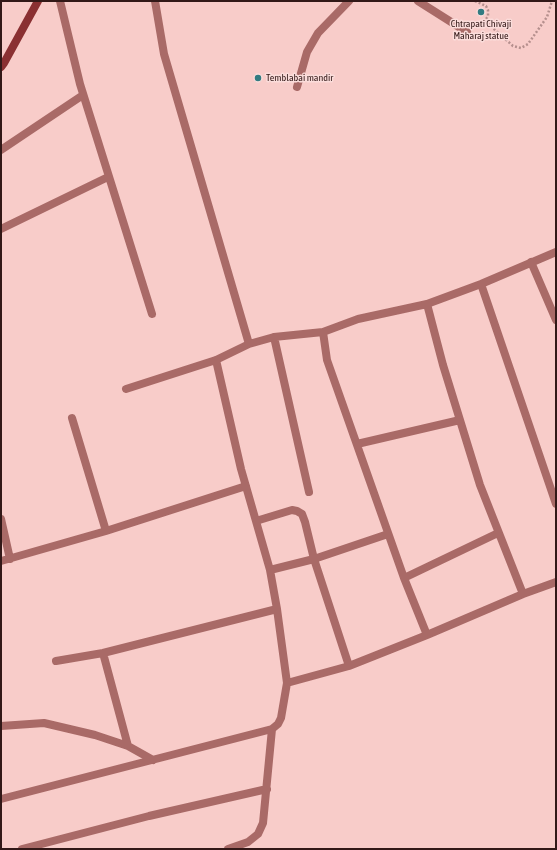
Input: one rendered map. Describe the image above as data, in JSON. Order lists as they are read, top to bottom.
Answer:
{
  "places": ["Chtrapati Chivaji Maharaj statue", "Temblabai mandir"]
}
